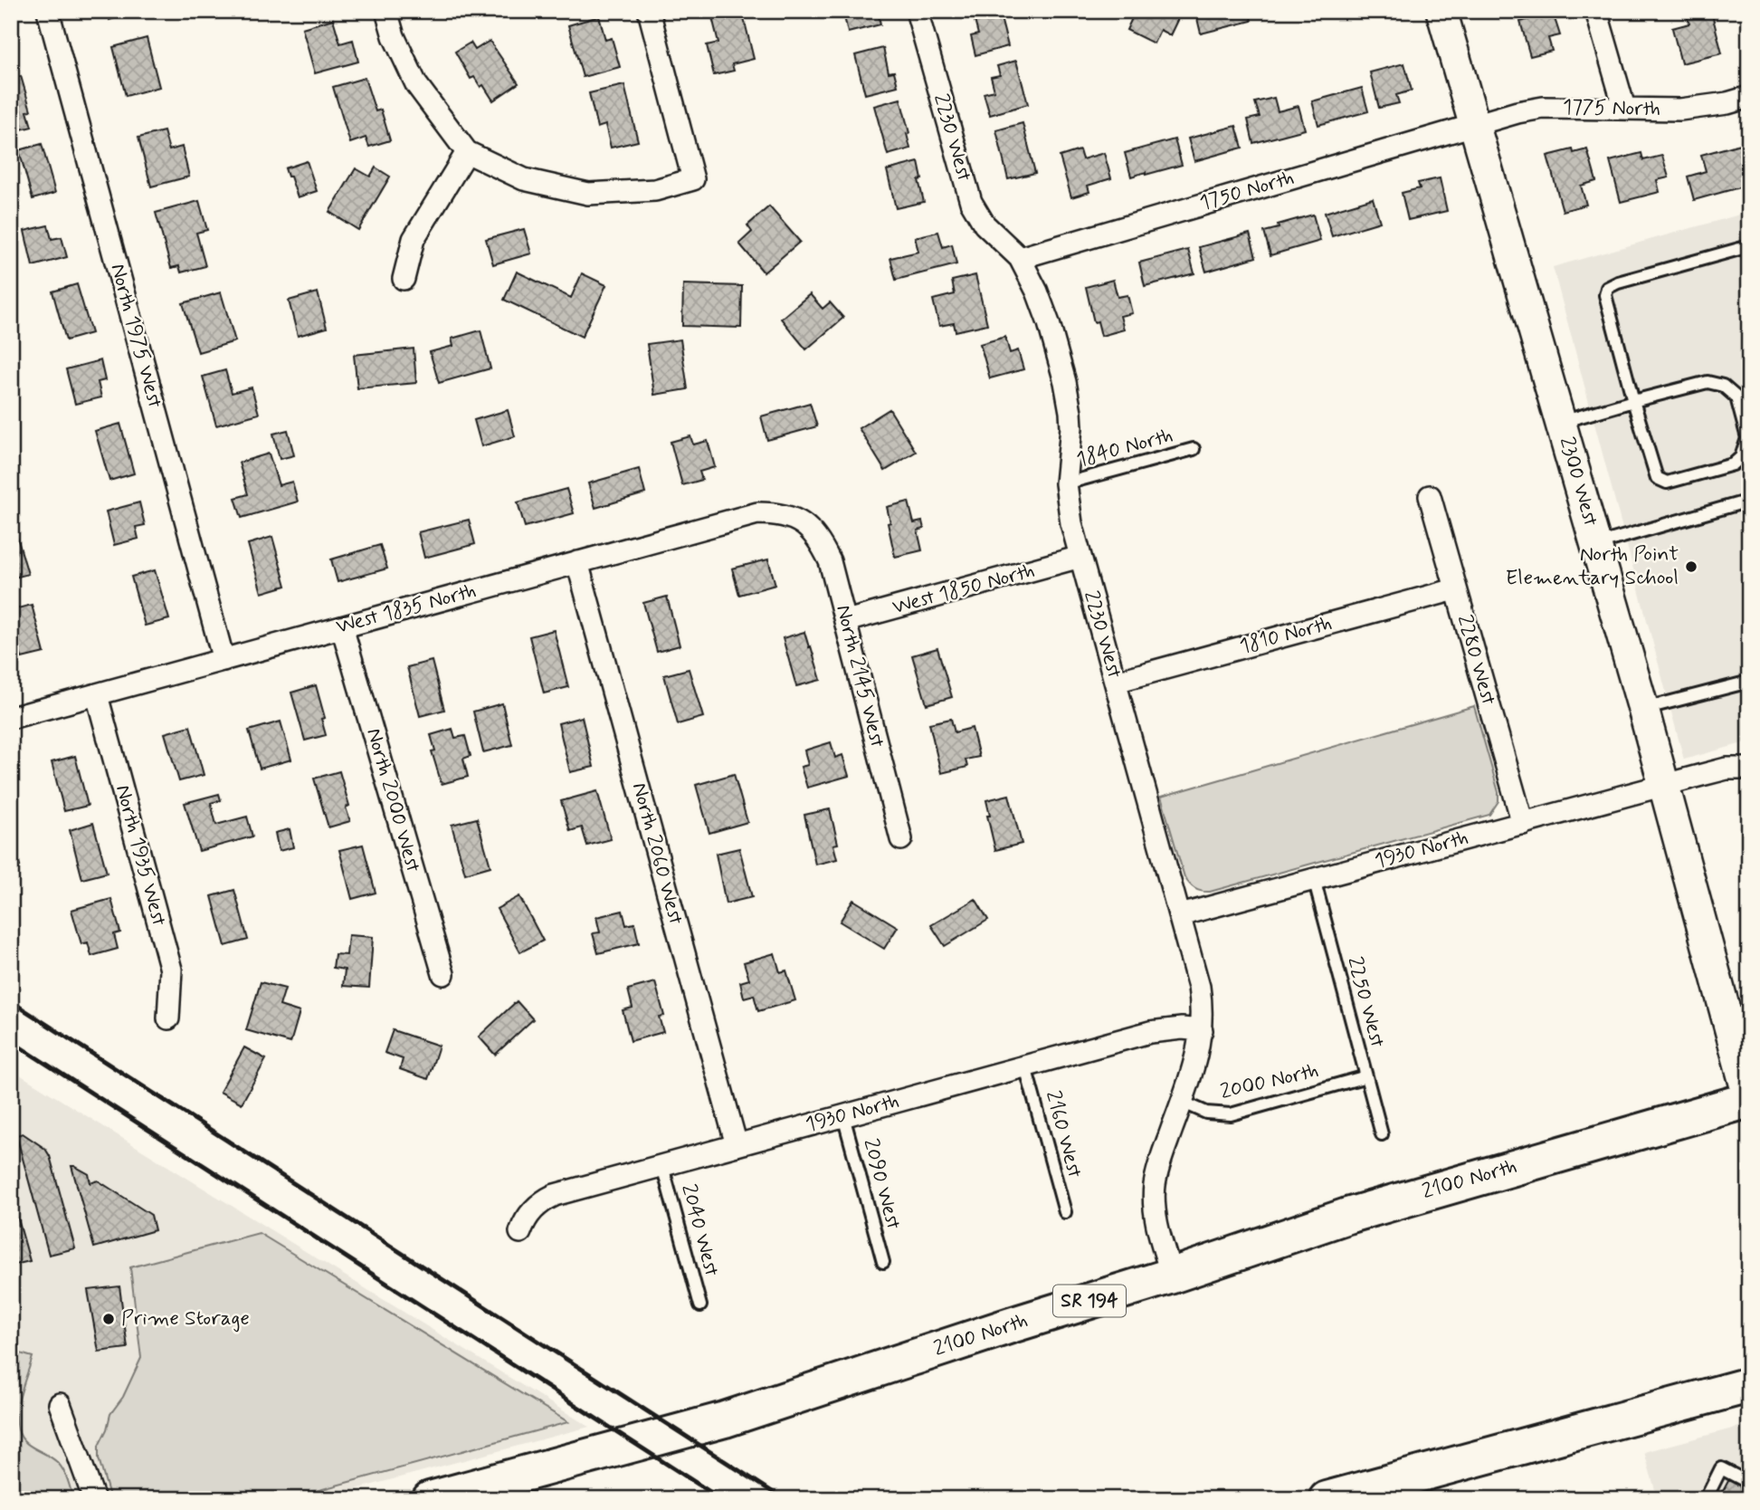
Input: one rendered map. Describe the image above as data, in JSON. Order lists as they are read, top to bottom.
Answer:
{
  "streets": {
    "highway": ["2100 North", "SR 194"],
    "main road": ["2300 West"],
    "street": [
      "1775 North",
      "2230 West",
      "1750 North",
      "North 1975 West",
      "West 1850 North",
      "West 1835 North",
      "1810 North",
      "2280 West",
      "North 2145 West",
      "North 2000 West",
      "1930 North",
      "North 2060 West",
      "North 1935 West"
    ],
    "lane": [
      "1840 North",
      "2250 West",
      "2000 North",
      "2160 West",
      "2090 West",
      "2040 West"
    ]
  },
  "crossings": [
    ["1775 North", "1750 North"],
    ["1775 North", "2300 West"],
    ["2230 West", "1750 North"],
    ["2230 West", "1840 North"],
    ["2230 West", "West 1850 North"],
    ["2230 West", "1810 North"],
    ["2230 West", "1930 North"],
    ["2230 West", "2000 North"],
    ["2230 West", "2100 North"],
    ["1750 North", "2300 West"],
    ["North 1975 West", "West 1835 North"],
    ["2300 West", "1930 North"],
    ["2300 West", "2100 North"],
    ["West 1850 North", "North 2145 West"],
    ["West 1835 North", "North 2145 West"],
    ["West 1835 North", "North 2000 West"],
    ["West 1835 North", "North 2060 West"],
    ["West 1835 North", "North 1935 West"],
    ["1810 North", "2280 West"],
    ["2280 West", "1930 North"],
    ["1930 North", "North 2060 West"],
    ["1930 North", "2250 West"],
    ["1930 North", "2160 West"],
    ["1930 North", "2090 West"],
    ["1930 North", "2040 West"],
    ["2250 West", "2000 North"]
  ],
  "places": ["North Point Elementary School", "Prime Storage"]
}
